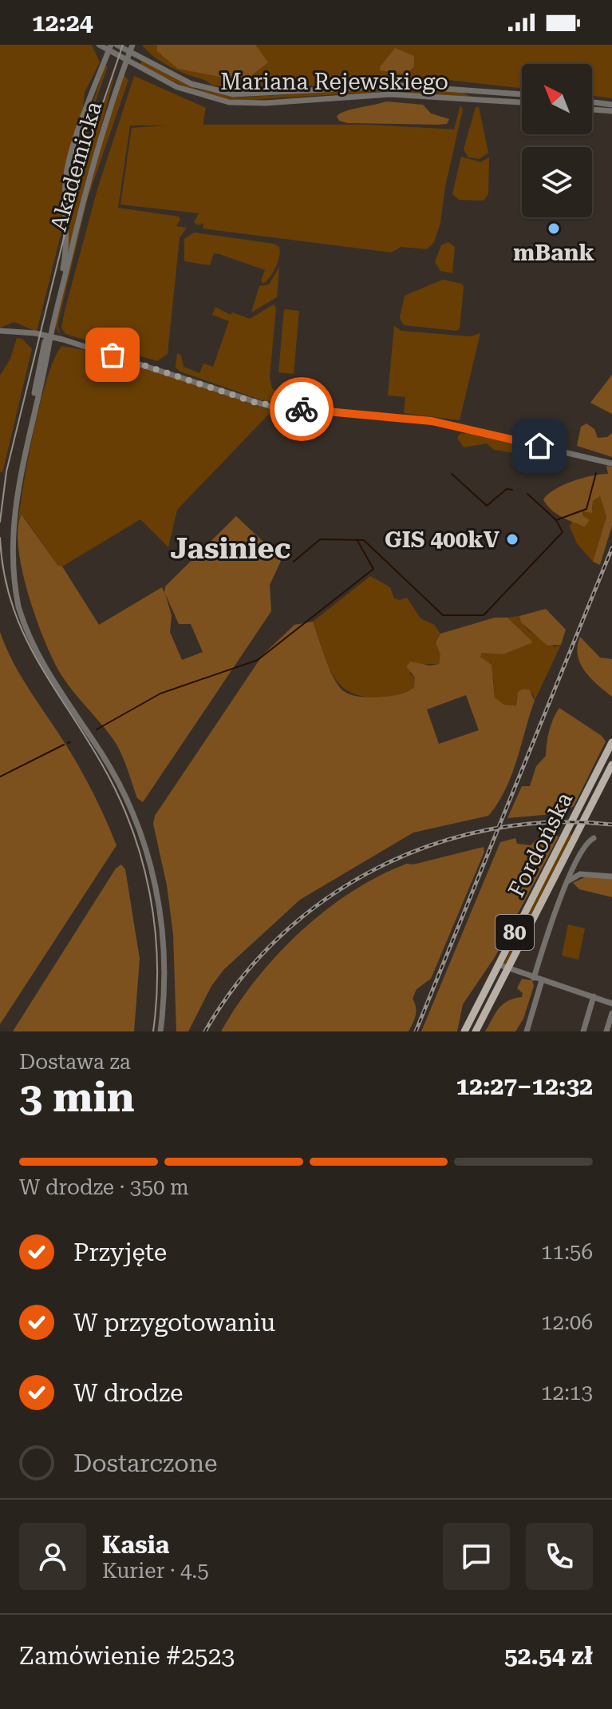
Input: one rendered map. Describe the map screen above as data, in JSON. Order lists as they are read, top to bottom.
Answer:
{
  "streets": {
    "main road": ["Fordońska", "80"],
    "street": ["Mariana Rejewskiego", "Akademicka"]
  },
  "crossings": [
    ["Mariana Rejewskiego", "Akademicka"]
  ],
  "districts": ["Jasiniec"],
  "places": ["mBank", "GIS 400kV"],
  "north": "top left",
  "page": {
    "status": "12:24",
    "heading": ["3 min", "Dostawa za", "12:27–12:32"],
    "panel": [
      "Kasia",
      "Kurier · 4.5",
      "Zamówienie #2523",
      "52.54 zł"
    ],
    "bar": "W drodze · 350 m",
    "list": [
      ["Przyjęte", "11:56"],
      ["W przygotowaniu", "12:06"],
      ["W drodze", "12:13"],
      "Dostarczone"
    ]
  }
}
